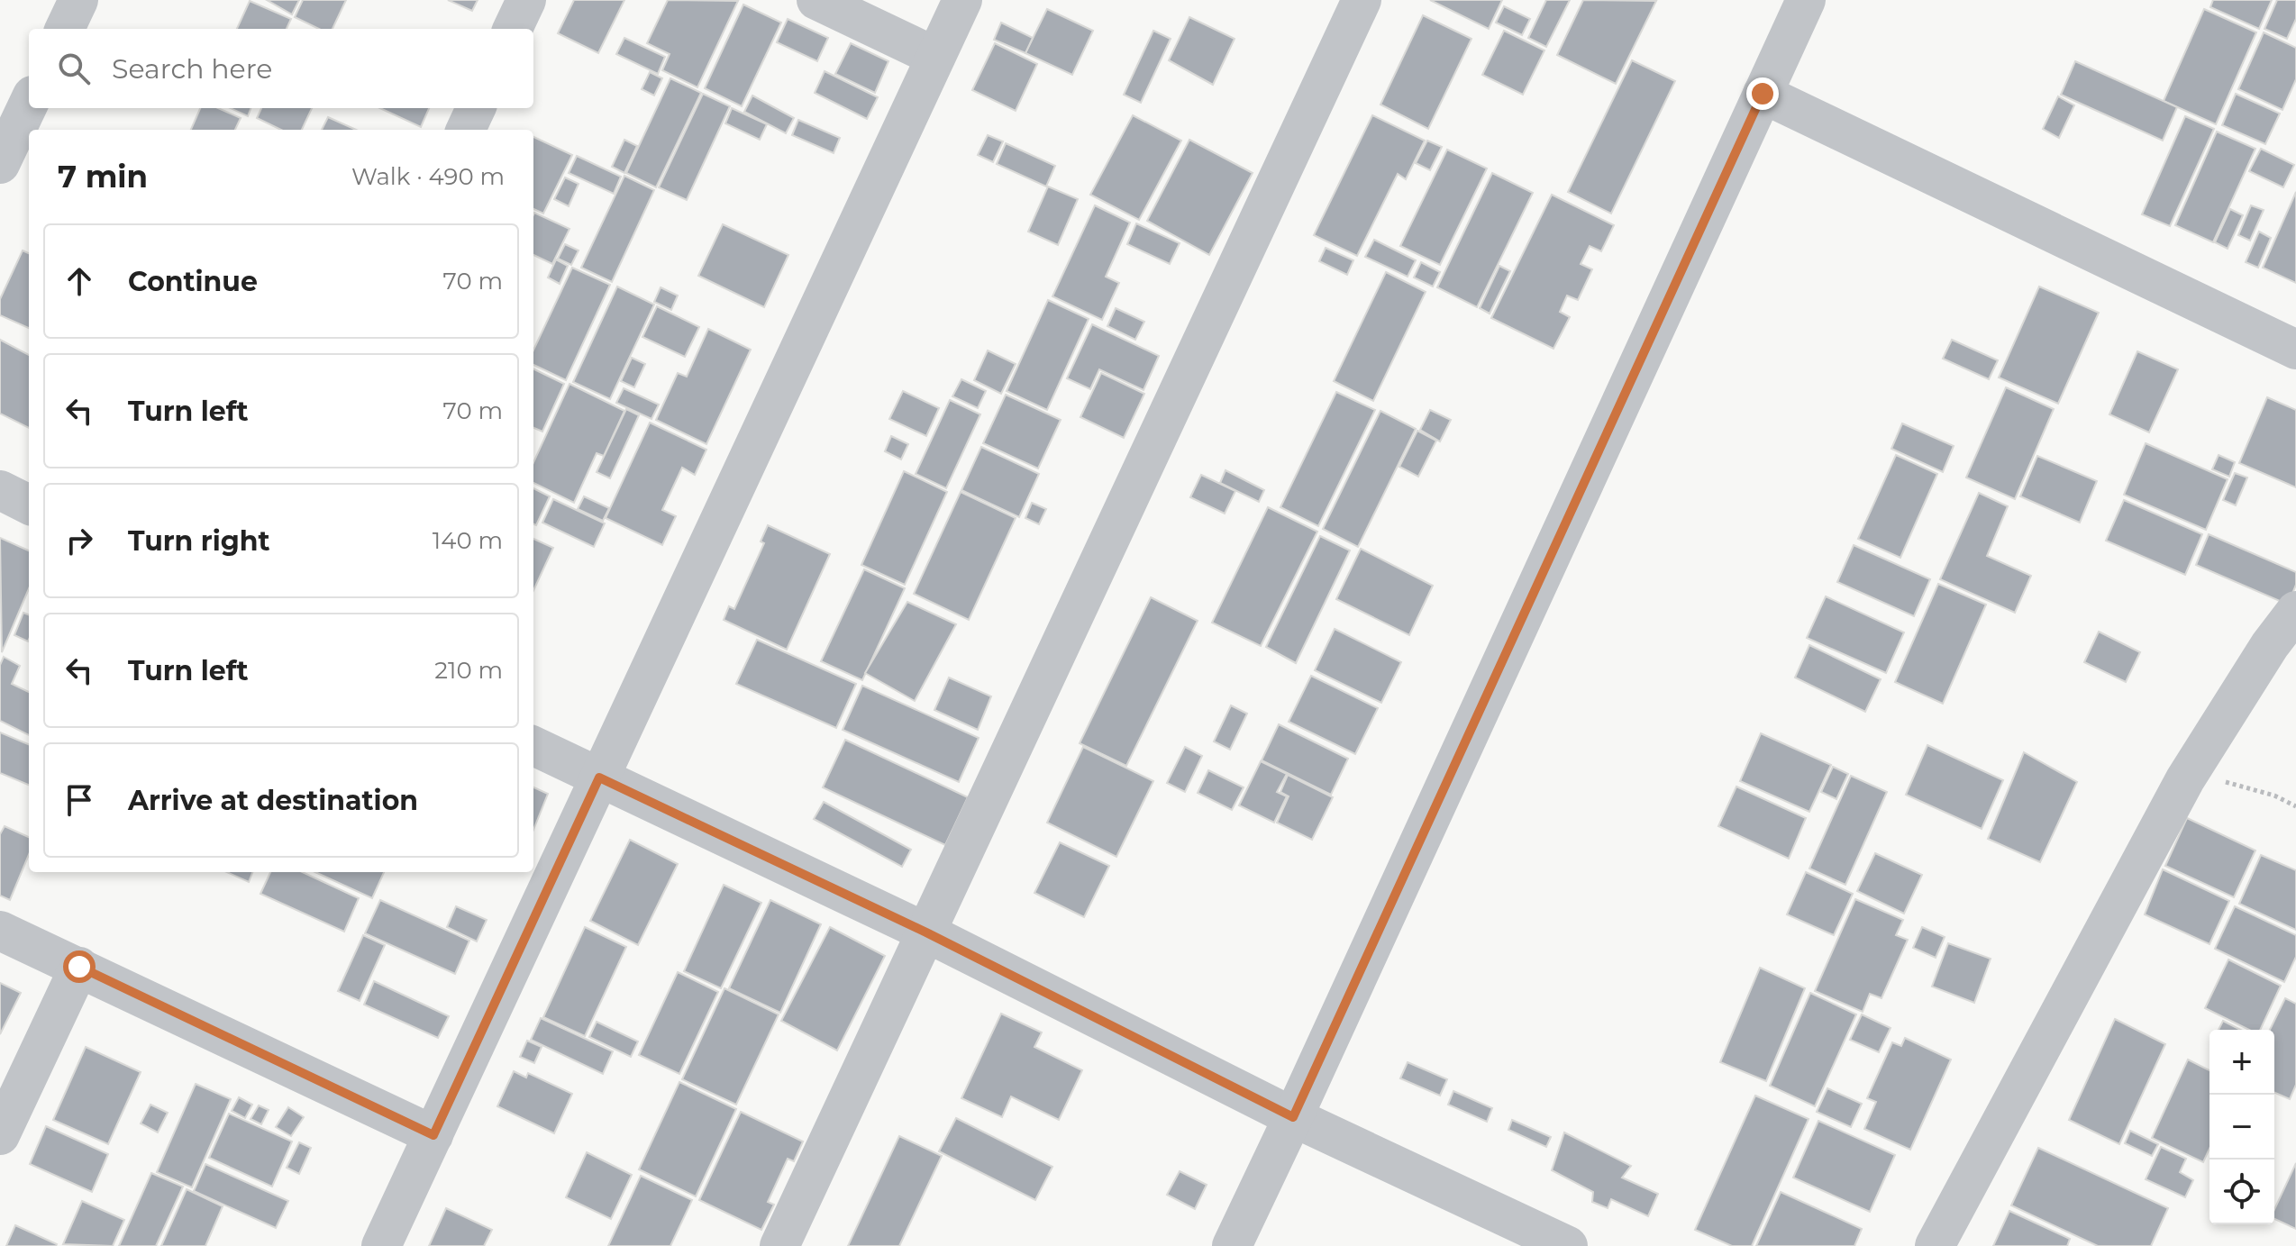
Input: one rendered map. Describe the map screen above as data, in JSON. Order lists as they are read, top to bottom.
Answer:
{
  "page": {
    "search": "Search here",
    "heading": ["7 min", "Walk · 490 m"],
    "list": [
      ["Continue", "70 m"],
      ["Turn left", "70 m"],
      ["Turn right", "140 m"],
      ["Turn left", "210 m"],
      "Arrive at destination"
    ],
    "map_buttons": ["+", "−"]
  }
}
